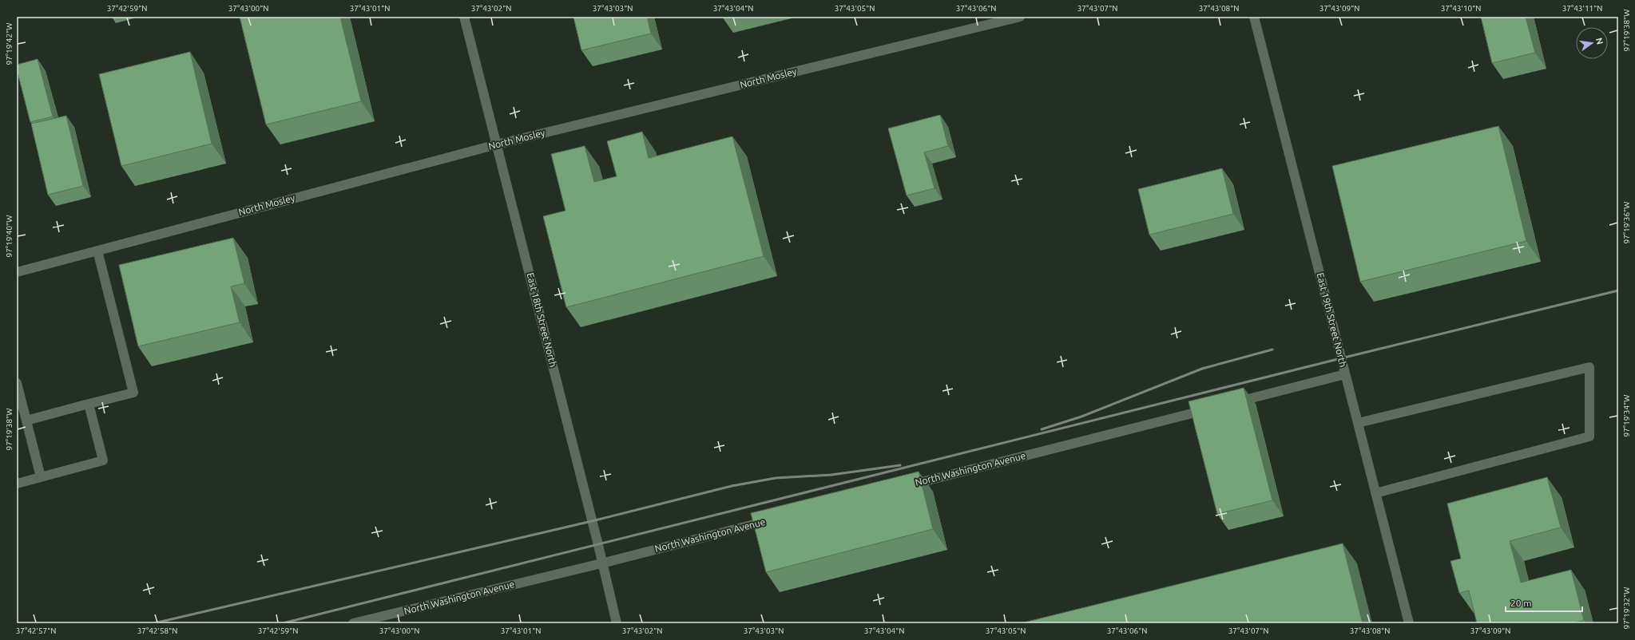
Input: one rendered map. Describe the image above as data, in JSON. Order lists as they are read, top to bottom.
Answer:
{
  "streets": {
    "street": [
      "North Mosley",
      "East 18th Street North",
      "East 19th Street North",
      "North Washington Avenue"
    ]
  },
  "crossings": [
    ["North Mosley", "East 18th Street North"],
    ["East 18th Street North", "North Washington Avenue"]
  ],
  "scale_bar": "20 m",
  "north": "right",
  "coordinates": [
    "37°42'59\"N",
    "37°43'00\"N",
    "37°43'01\"N",
    "37°43'02\"N",
    "37°43'03\"N",
    "37°43'04\"N",
    "37°43'05\"N",
    "37°43'06\"N",
    "37°43'07\"N",
    "37°43'08\"N",
    "37°43'09\"N",
    "37°43'10\"N",
    "37°43'11\"N",
    "97°19'38\"W",
    "97°19'42\"W",
    "97°19'36\"W",
    "97°19'40\"W",
    "97°19'34\"W",
    "97°19'32\"W",
    "37°42'57\"N",
    "37°42'58\"N"
  ]
}
